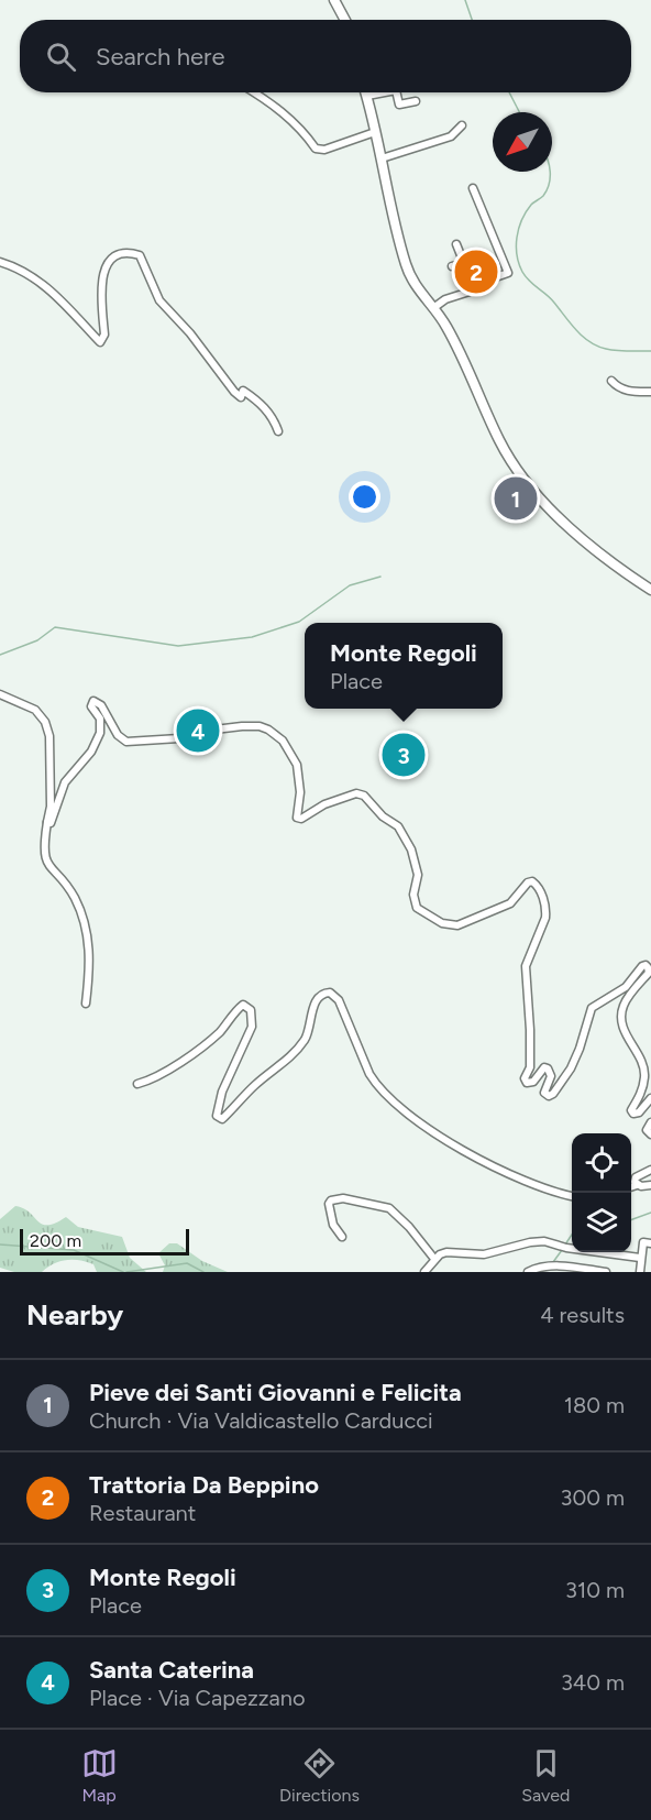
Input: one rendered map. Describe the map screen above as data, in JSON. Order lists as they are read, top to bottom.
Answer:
{
  "scale_bar": "200 m",
  "north": "bottom left",
  "page": {
    "search": "Search here",
    "pins": [
      "2",
      "1",
      "4",
      "3"
    ],
    "popup": ["Monte Regoli", "Place"],
    "scale": "200 m",
    "heading": ["Nearby", "4 results"],
    "list": [
      {
        "mark": "1",
        "name": "Pieve dei Santi Giovanni e Felicita",
        "note": "Church · Via Valdicastello Carducci",
        "value": "180 m"
      },
      {
        "mark": "2",
        "name": "Trattoria Da Beppino",
        "note": "Restaurant",
        "value": "300 m"
      },
      {
        "mark": "3",
        "name": "Monte Regoli",
        "note": "Place",
        "value": "310 m"
      },
      {
        "mark": "4",
        "name": "Santa Caterina",
        "note": "Place · Via Capezzano",
        "value": "340 m"
      }
    ],
    "nav": ["Map", "Directions", "Saved"]
  }
}
